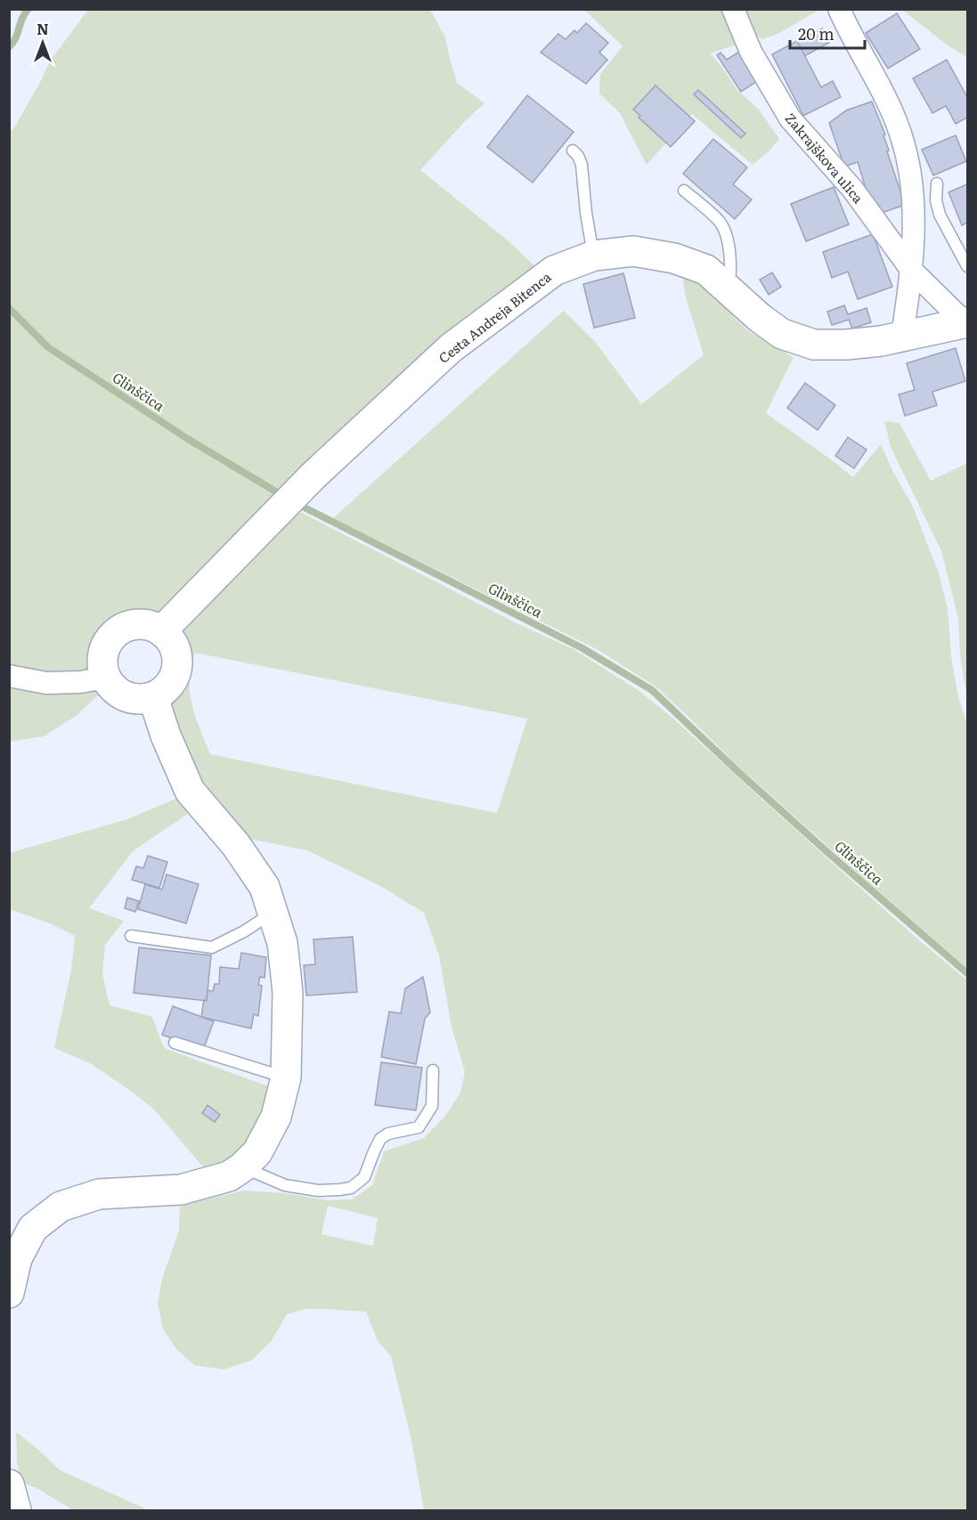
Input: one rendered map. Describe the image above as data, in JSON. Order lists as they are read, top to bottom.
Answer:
{
  "streets": {
    "street": ["Zakrajškova ulica", "Cesta Andreja Bitenca"]
  },
  "crossings": [
    ["Zakrajškova ulica", "Cesta Andreja Bitenca"]
  ],
  "water": ["Glinščica"],
  "scale_bar": "20 m",
  "north": "top"
}
